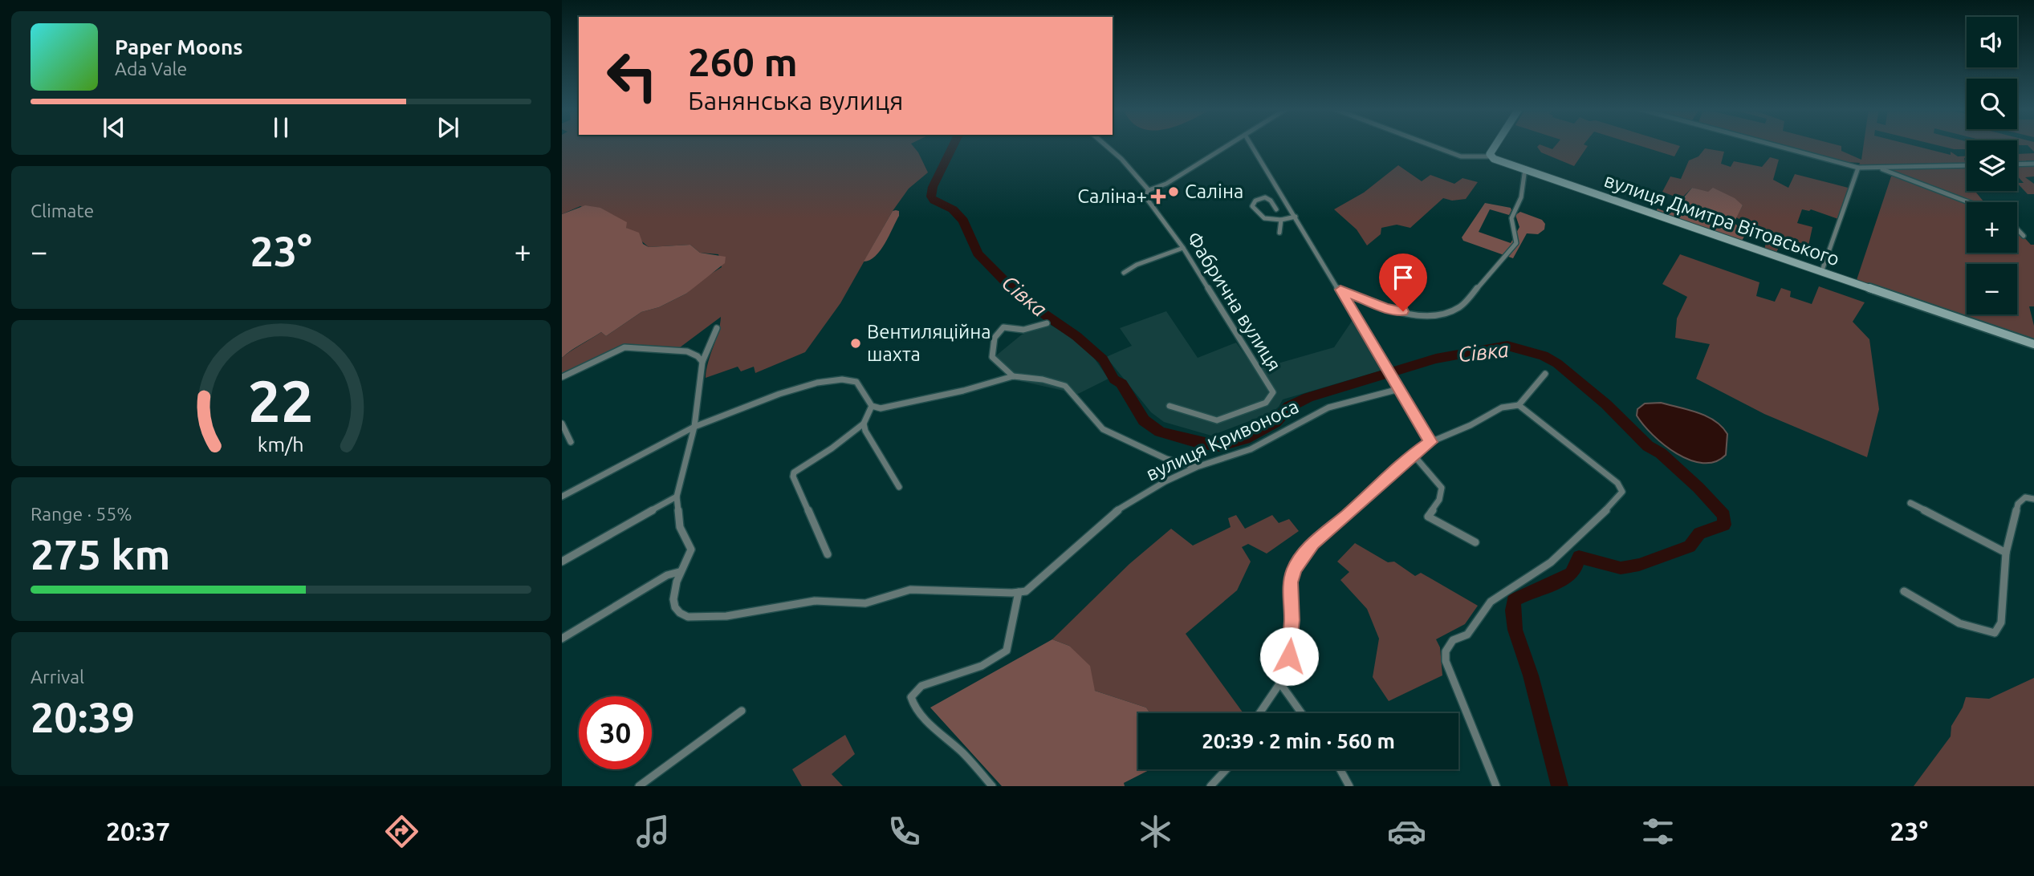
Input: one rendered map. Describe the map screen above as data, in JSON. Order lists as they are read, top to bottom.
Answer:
{
  "streets": {
    "main road": ["вулиця Дмитра Вітовського"],
    "street": ["Фабрична вулиця", "вулиця Кривоноса"]
  },
  "water": ["Сівка"],
  "places": {
    "other": ["Саліна", "Вентиляційна шахта"],
    "health": ["Саліна+"]
  },
  "page": {
    "map_buttons": ["+", "−"],
    "turn": ["260 m", "Банянська вулиця"],
    "song": ["Paper Moons", "Ada Vale"],
    "tile": [
      "Climate",
      ["Range · 55%", "275 km"],
      ["Arrival", "20:39"]
    ],
    "heat": ["−", "23°", "+"],
    "limit": "30",
    "trip": "20:39 · 2 min · 560 m",
    "tabs": ["20:37", "23°"],
    "gauge": ["22", "km/h"]
  }
}
